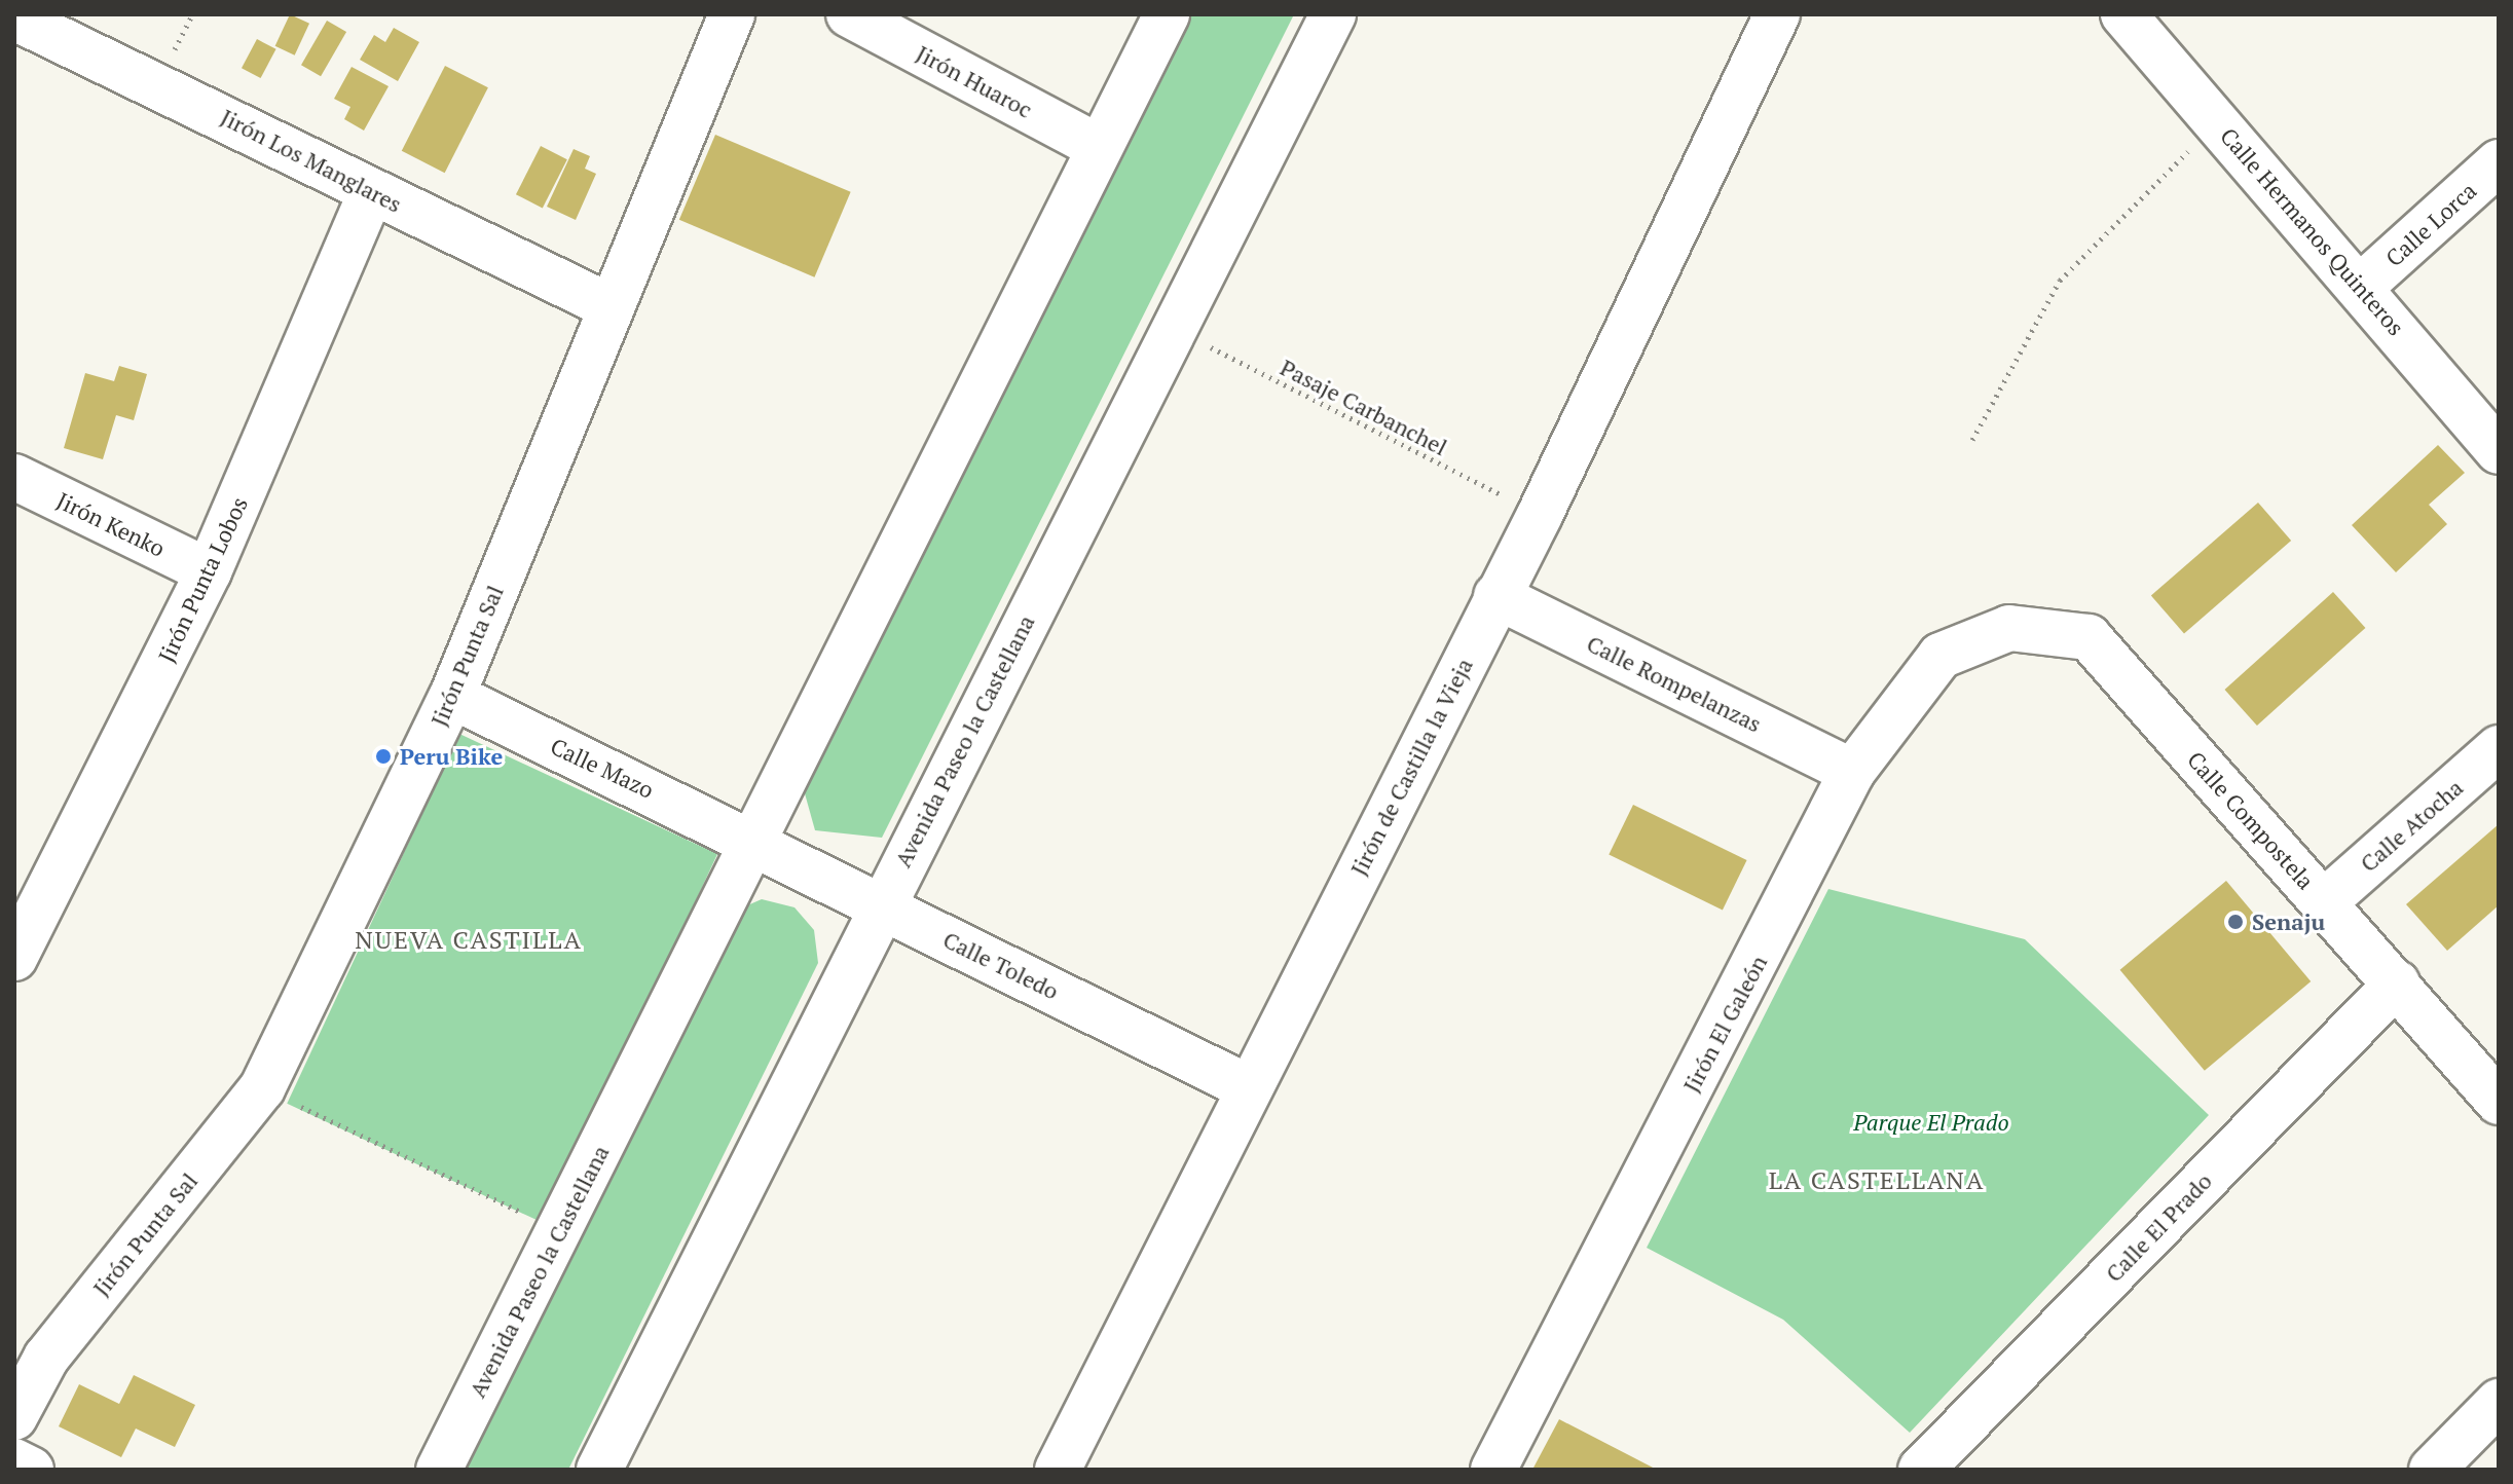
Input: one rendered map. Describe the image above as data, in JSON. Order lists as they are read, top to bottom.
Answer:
{
  "streets": {
    "street": [
      "Jirón Huaroc",
      "Jirón Los Manglares",
      "Calle Lorca",
      "Calle Hermanos Quinteros",
      "Jirón Kenko",
      "Jirón Punta Lobos",
      "Jirón Punta Sal",
      "Calle Rompelanzas",
      "Avenida Paseo la Castellana",
      "Jirón de Castilla la Vieja",
      "Calle Mazo",
      "Calle Compostela",
      "Calle Atocha",
      "Calle Toledo",
      "Jirón El Galeón",
      "Calle El Prado"
    ],
    "path": ["Pasaje Carbanchel"]
  },
  "crossings": [
    ["Jirón Huaroc", "Avenida Paseo la Castellana"],
    ["Jirón Los Manglares", "Jirón Punta Lobos"],
    ["Jirón Los Manglares", "Jirón Punta Sal"],
    ["Calle Lorca", "Calle Hermanos Quinteros"],
    ["Pasaje Carbanchel", "Avenida Paseo la Castellana"],
    ["Pasaje Carbanchel", "Jirón de Castilla la Vieja"],
    ["Jirón Kenko", "Jirón Punta Lobos"],
    ["Jirón Punta Sal", "Calle Mazo"],
    ["Calle Rompelanzas", "Jirón de Castilla la Vieja"],
    ["Calle Rompelanzas", "Jirón El Galeón"],
    ["Avenida Paseo la Castellana", "Calle Mazo"],
    ["Avenida Paseo la Castellana", "Calle Toledo"],
    ["Jirón de Castilla la Vieja", "Calle Toledo"],
    ["Calle Mazo", "Calle Toledo"],
    ["Calle Compostela", "Calle Atocha"],
    ["Calle Compostela", "Jirón El Galeón"],
    ["Calle Compostela", "Calle El Prado"]
  ],
  "districts": ["NUEVA CASTILLA", "LA CASTELLANA"],
  "parks": ["Parque El Prado"],
  "places": ["Peru Bike", "Senaju"]
}
